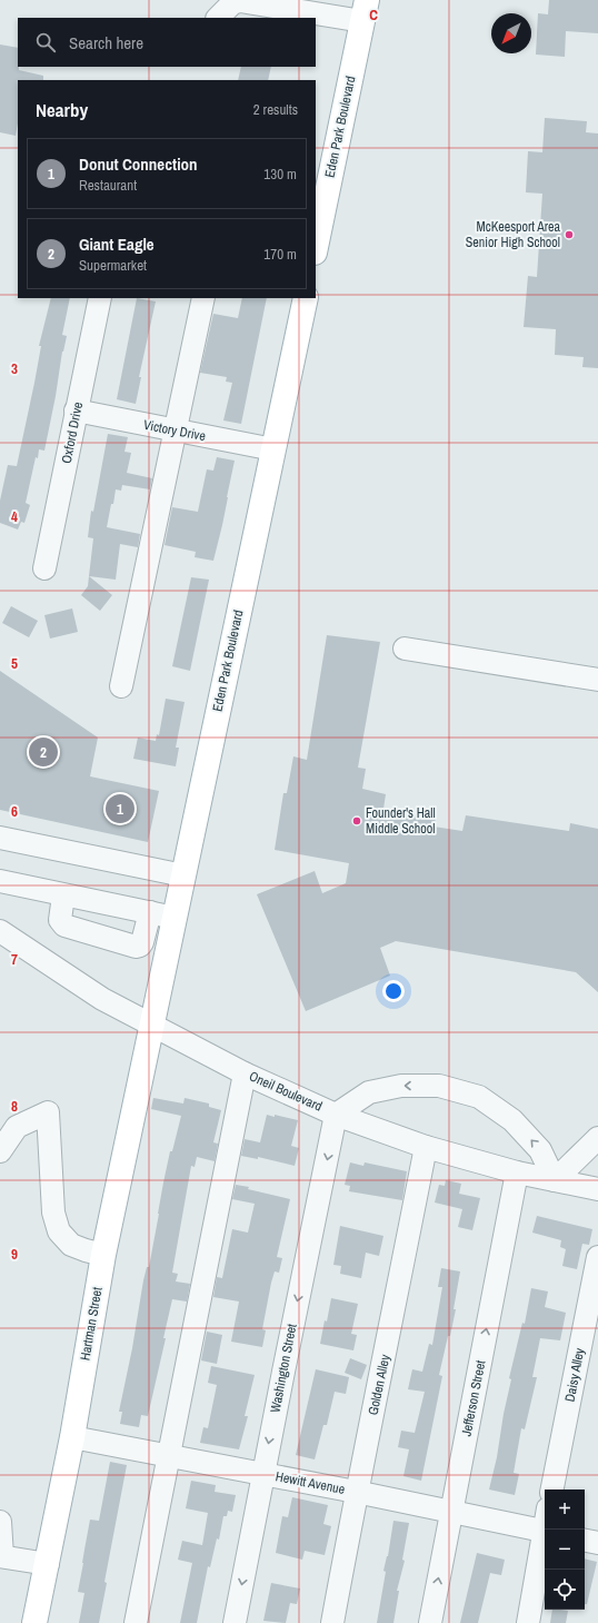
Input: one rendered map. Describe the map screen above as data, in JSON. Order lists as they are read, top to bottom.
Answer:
{
  "streets": {
    "main road": ["Eden Park Boulevard", "Hartman Street"],
    "street": [
      "Victory Drive",
      "Oxford Drive",
      "Oneil Boulevard",
      "Washington Street",
      "Daisy Alley",
      "Golden Alley",
      "Jefferson Street",
      "Hewitt Avenue"
    ]
  },
  "crossings": [
    ["Eden Park Boulevard", "Victory Drive"],
    ["Eden Park Boulevard", "Oneil Boulevard"],
    ["Eden Park Boulevard", "Hartman Street"],
    ["Victory Drive", "Oxford Drive"],
    ["Oneil Boulevard", "Hartman Street"],
    ["Oneil Boulevard", "Washington Street"],
    ["Oneil Boulevard", "Golden Alley"],
    ["Oneil Boulevard", "Jefferson Street"],
    ["Hartman Street", "Hewitt Avenue"],
    ["Washington Street", "Hewitt Avenue"],
    ["Golden Alley", "Hewitt Avenue"],
    ["Jefferson Street", "Hewitt Avenue"]
  ],
  "one_way": ["Jefferson Street"],
  "places": ["McKeesport Area Senior High School", "Founder's Hall Middle School"],
  "north": "bottom left",
  "page": {
    "search": "Search here",
    "heading": ["Nearby", "2 results"],
    "list": [
      {
        "mark": "1",
        "name": "Donut Connection",
        "note": "Restaurant",
        "value": "130 m"
      },
      {
        "mark": "2",
        "name": "Giant Eagle",
        "note": "Supermarket",
        "value": "170 m"
      }
    ],
    "pins": ["2", "1"],
    "map_buttons": ["+", "−"]
  },
  "grid": {
    "columns": ["C"],
    "rows": [
      "3",
      "4",
      "5",
      "6",
      "7",
      "8",
      "9"
    ]
  }
}
